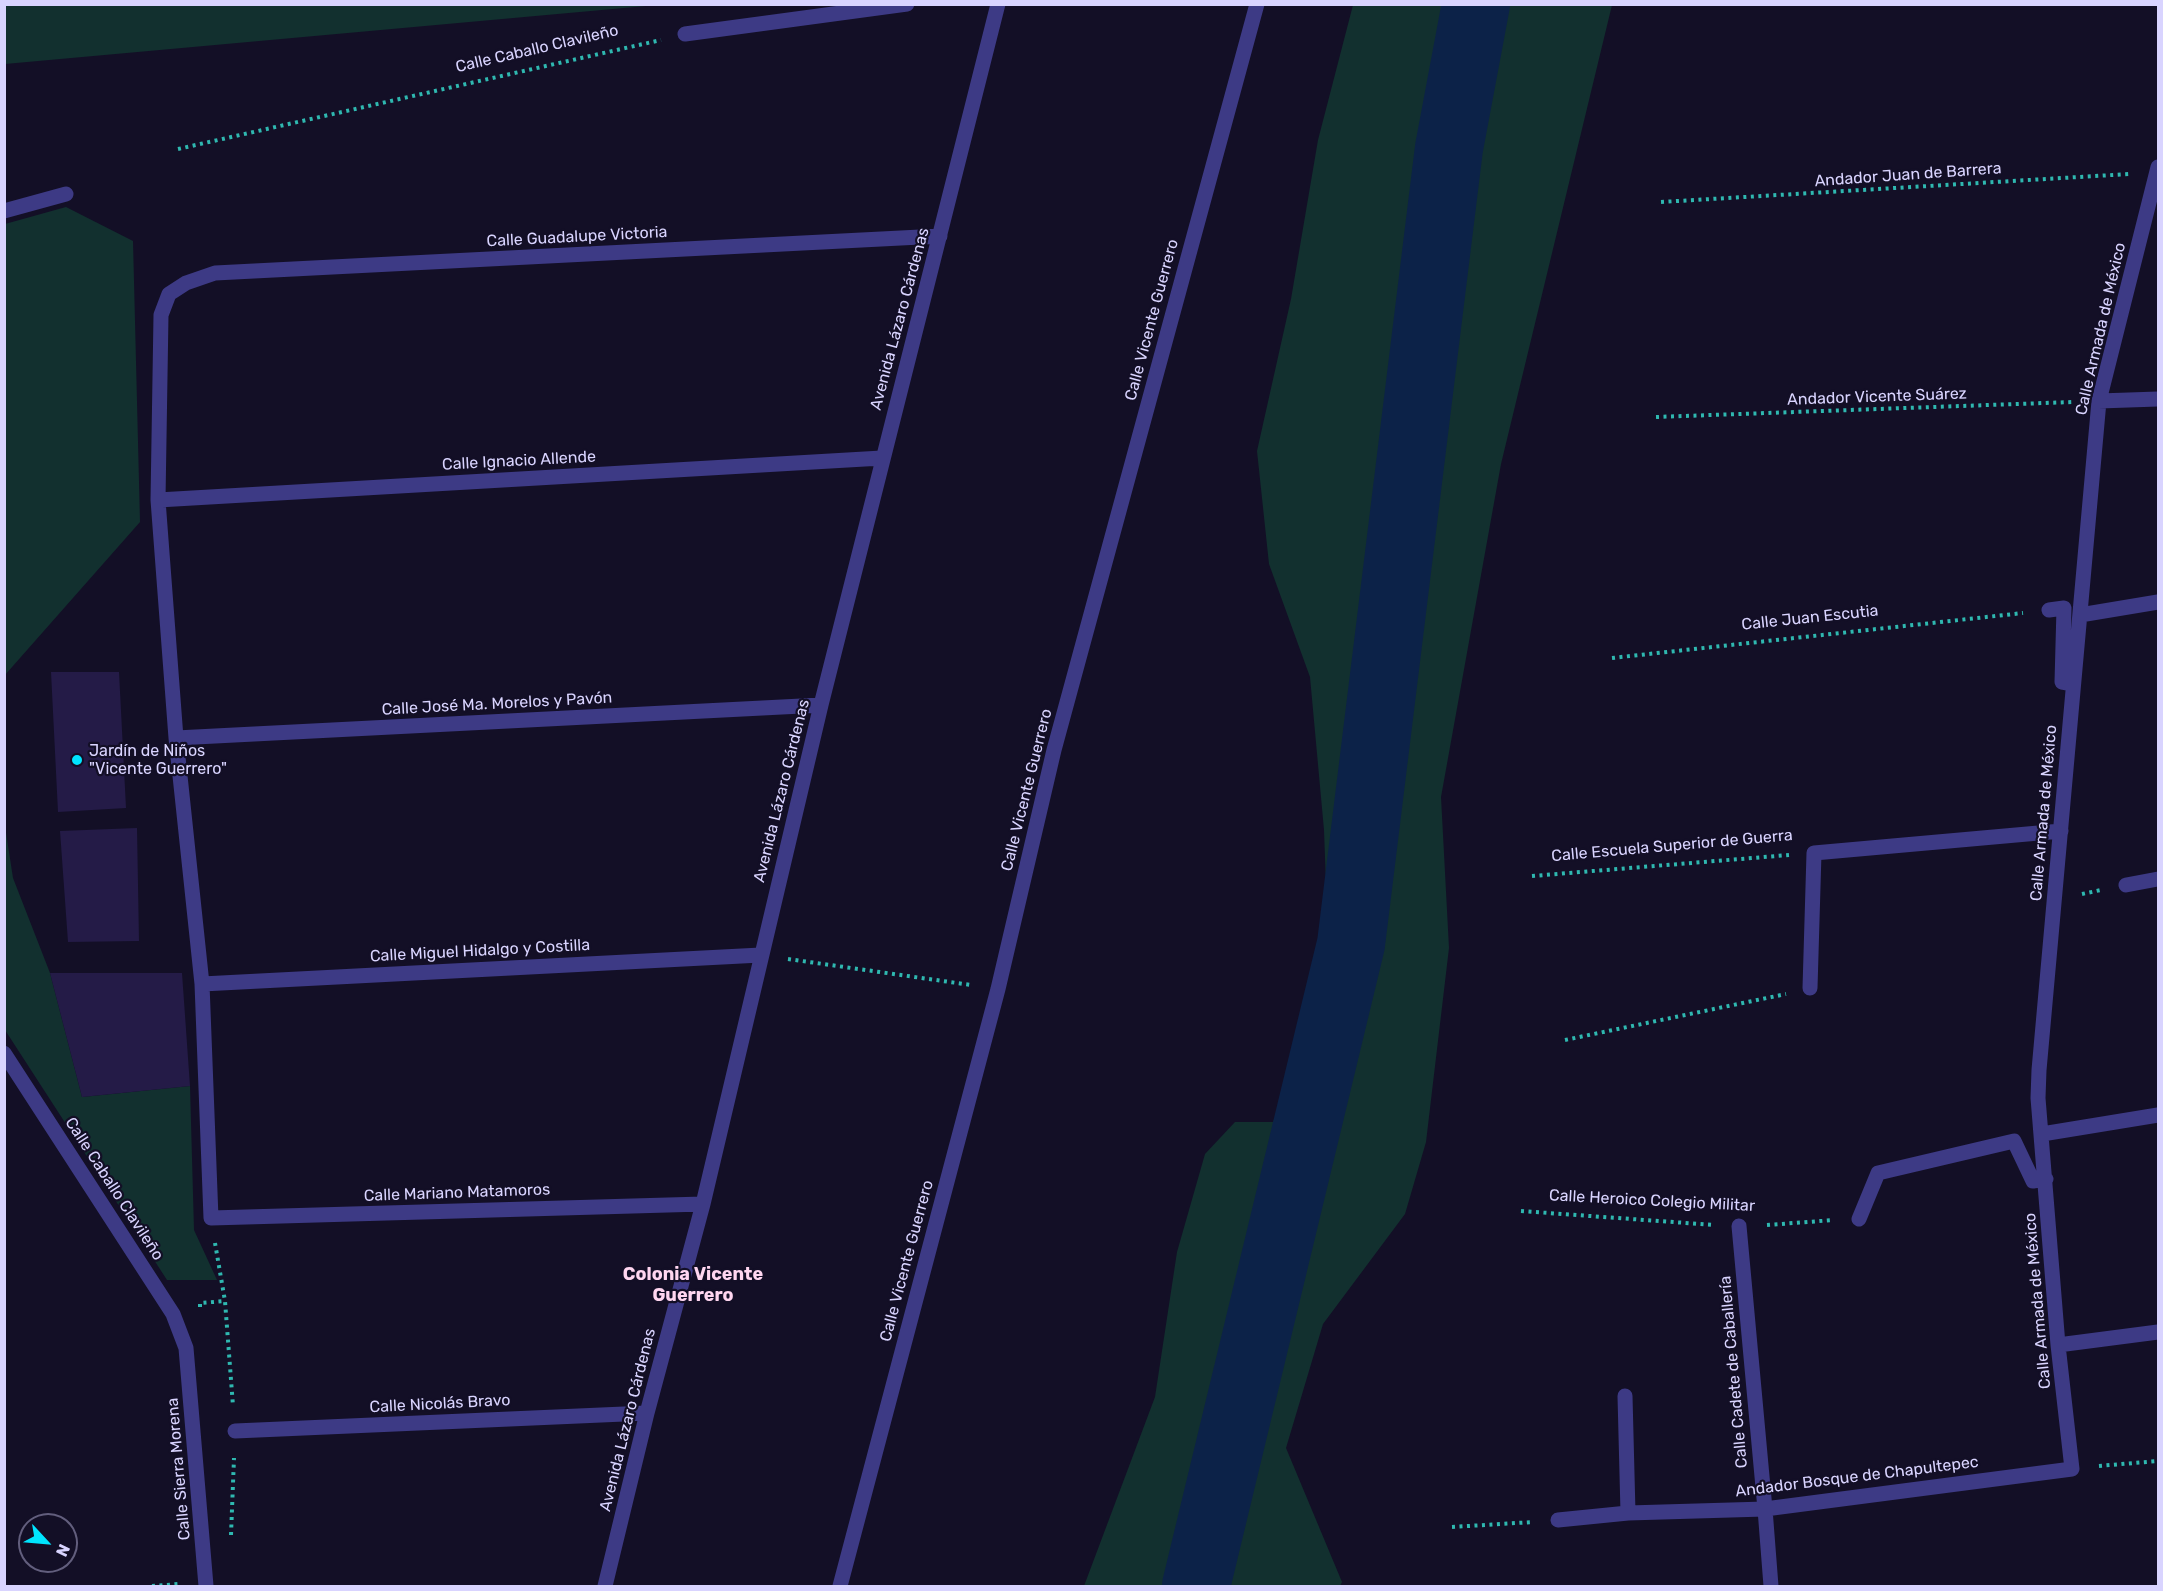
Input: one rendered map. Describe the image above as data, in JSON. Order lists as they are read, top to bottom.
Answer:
{
  "streets": {
    "street": [
      "Calle Caballo Clavileño",
      "Calle Guadalupe Victoria",
      "Avenida Lázaro Cárdenas",
      "Calle Vicente Guerrero",
      "Calle Armada de México",
      "Calle Ignacio Allende",
      "Calle José Ma. Morelos y Pavón",
      "Calle Escuela Superior de Guerra",
      "Calle Miguel Hidalgo y Costilla",
      "Calle Mariano Matamoros",
      "Calle Cadete de Caballería",
      "Calle Nicolás Bravo",
      "Calle Sierra Morena",
      "Andador Bosque de Chapultepec"
    ],
    "path": [
      "Andador Juan de Barrera",
      "Andador Vicente Suárez",
      "Calle Juan Escutia",
      "Calle Heroico Colegio Militar"
    ]
  },
  "crossings": [
    ["Calle Caballo Clavileño", "Calle Sierra Morena"],
    ["Andador Juan de Barrera", "Calle Armada de México"],
    ["Calle Guadalupe Victoria", "Avenida Lázaro Cárdenas"],
    ["Calle Guadalupe Victoria", "Calle Ignacio Allende"],
    ["Calle Guadalupe Victoria", "Calle José Ma. Morelos y Pavón"],
    ["Calle Guadalupe Victoria", "Calle Miguel Hidalgo y Costilla"],
    ["Calle Guadalupe Victoria", "Calle Mariano Matamoros"],
    ["Avenida Lázaro Cárdenas", "Calle Ignacio Allende"],
    ["Avenida Lázaro Cárdenas", "Calle José Ma. Morelos y Pavón"],
    ["Avenida Lázaro Cárdenas", "Calle Miguel Hidalgo y Costilla"],
    ["Avenida Lázaro Cárdenas", "Calle Mariano Matamoros"],
    ["Avenida Lázaro Cárdenas", "Calle Nicolás Bravo"],
    ["Calle Armada de México", "Andador Vicente Suárez"],
    ["Calle Armada de México", "Calle Escuela Superior de Guerra"],
    ["Calle Armada de México", "Andador Bosque de Chapultepec"],
    ["Calle Heroico Colegio Militar", "Calle Cadete de Caballería"],
    ["Calle Cadete de Caballería", "Andador Bosque de Chapultepec"]
  ],
  "districts": ["Colonia Vicente Guerrero"],
  "places": ["Jardín de Niños \"Vicente Guerrero\""],
  "north": "bottom right"
}
